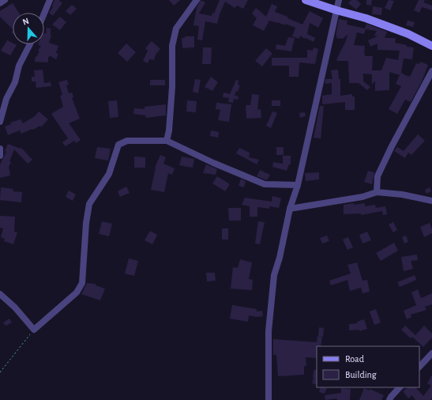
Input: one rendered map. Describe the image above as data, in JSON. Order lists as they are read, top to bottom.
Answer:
{
  "legend": ["Road", "Building"],
  "north": "top"
}
